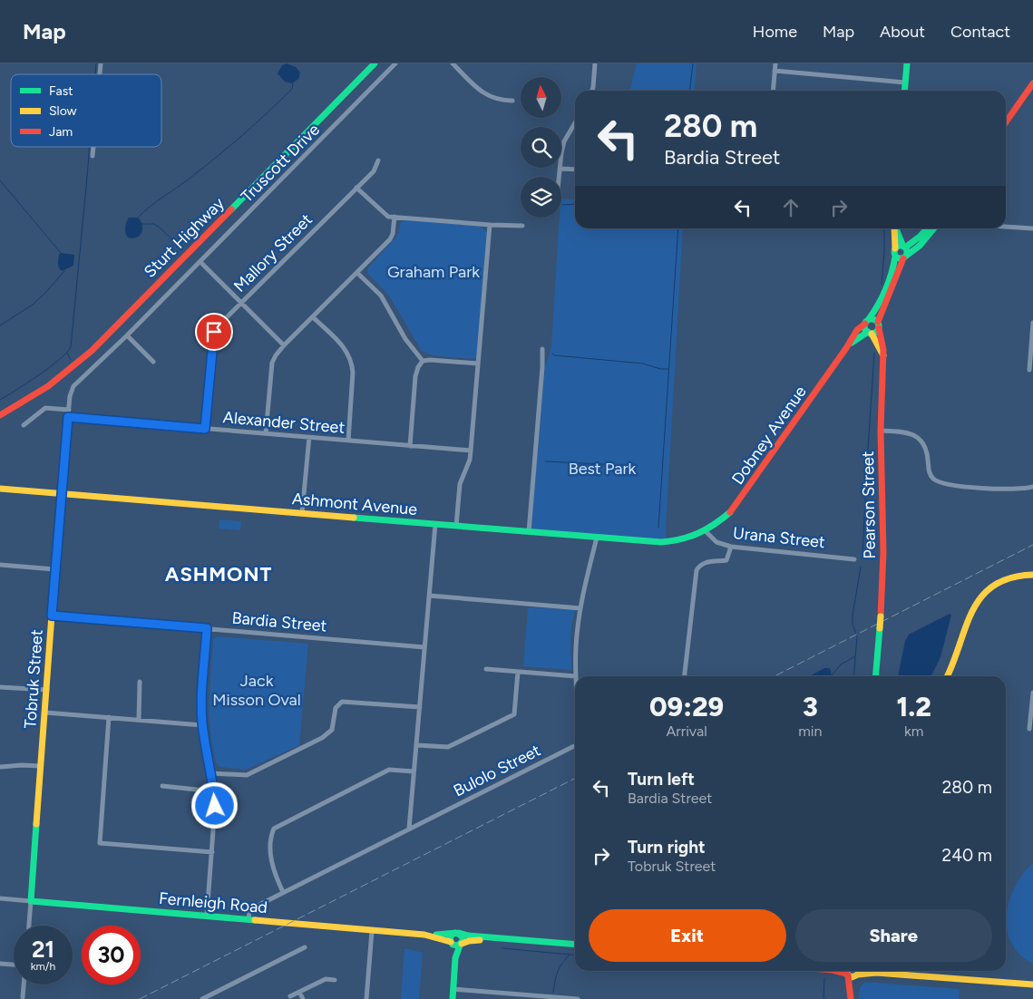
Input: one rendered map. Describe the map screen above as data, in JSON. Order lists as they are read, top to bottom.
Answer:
{
  "streets": {
    "main road": [
      "Sturt Highway",
      "Dobney Avenue",
      "Ashmont Avenue",
      "Pearson Street",
      "Tobruk Street",
      "Fernleigh Road"
    ],
    "street": [
      "Truscott Drive",
      "Mallory Street",
      "Alexander Street",
      "Urana Street",
      "Bardia Street",
      "Bulolo Street"
    ]
  },
  "crossings": [
    ["Truscott Drive", "Tobruk Street"],
    ["Mallory Street", "Alexander Street"],
    ["Alexander Street", "Tobruk Street"],
    ["Dobney Avenue", "Ashmont Avenue"],
    ["Dobney Avenue", "Pearson Street"],
    ["Dobney Avenue", "Urana Street"],
    ["Ashmont Avenue", "Urana Street"],
    ["Ashmont Avenue", "Tobruk Street"],
    ["Ashmont Avenue", "Bulolo Street"],
    ["Bardia Street", "Tobruk Street"],
    ["Tobruk Street", "Fernleigh Road"],
    ["Bulolo Street", "Fernleigh Road"]
  ],
  "districts": ["ASHMONT"],
  "parks": ["Graham Park", "Best Park", "Jack Misson Oval"],
  "legend": ["Fast", "Slow", "Jam"],
  "north": "top",
  "page": {
    "header": "Map",
    "nav": [
      "Home",
      "Map",
      "About",
      "Contact"
    ],
    "turn": ["280 m", "Bardia Street"],
    "eta": [
      "09:29",
      "Arrival",
      "3",
      "min",
      "1.2",
      "km"
    ],
    "list": [
      {
        "name": "Turn left",
        "note": "Bardia Street",
        "value": "280 m"
      },
      {
        "name": "Turn right",
        "note": "Tobruk Street",
        "value": "240 m"
      }
    ],
    "buttons": ["Exit", "Share"],
    "speed": "21 km/h",
    "limit": "30"
  }
}
